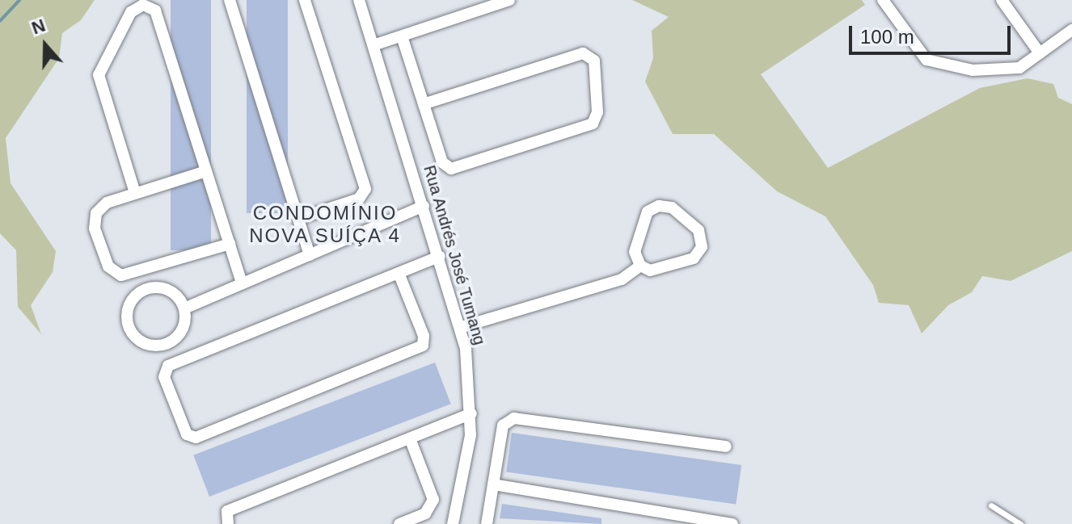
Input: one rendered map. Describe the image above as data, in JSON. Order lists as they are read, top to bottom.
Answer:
{
  "streets": {
    "street": ["Rua Andrés José Tumang"]
  },
  "districts": ["CONDOMÍNIO NOVA SUÍÇA 4"],
  "scale_bar": "100 m",
  "north": "top"
}
